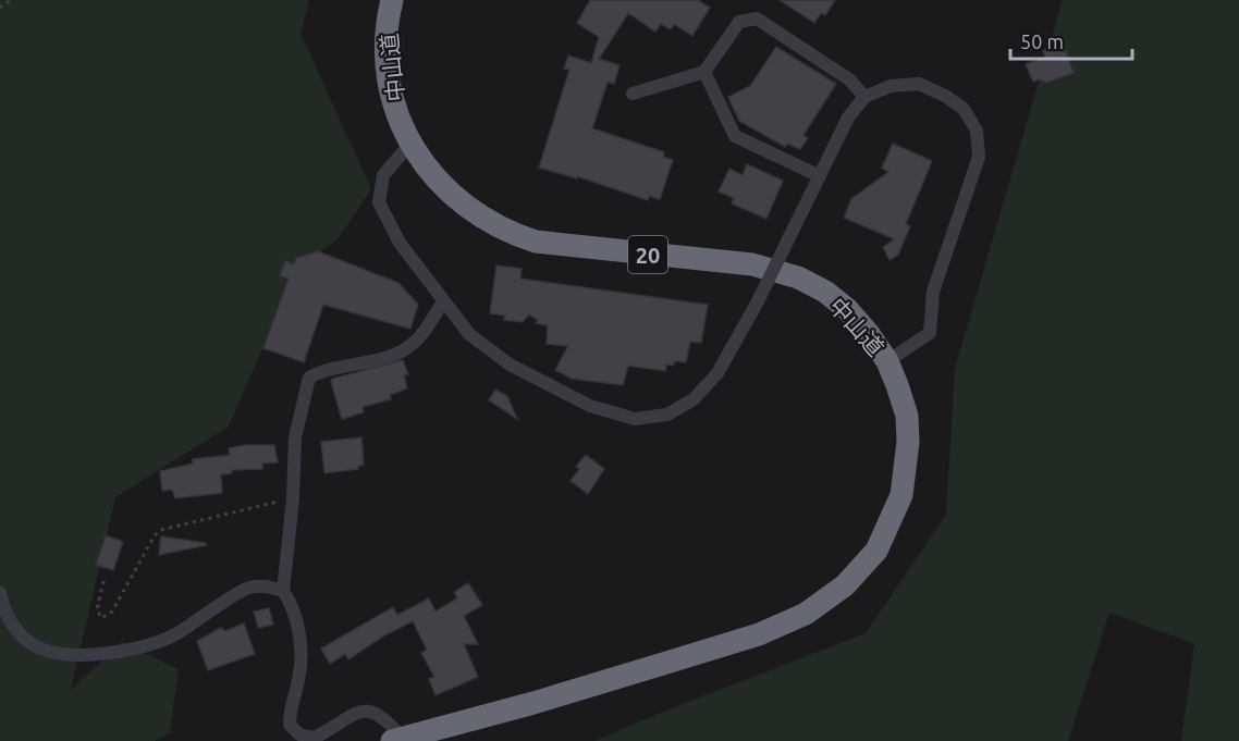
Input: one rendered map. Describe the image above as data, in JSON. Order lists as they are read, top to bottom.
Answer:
{
  "streets": {
    "highway": ["中山道", "20"]
  },
  "scale_bar": "50 m"
}
